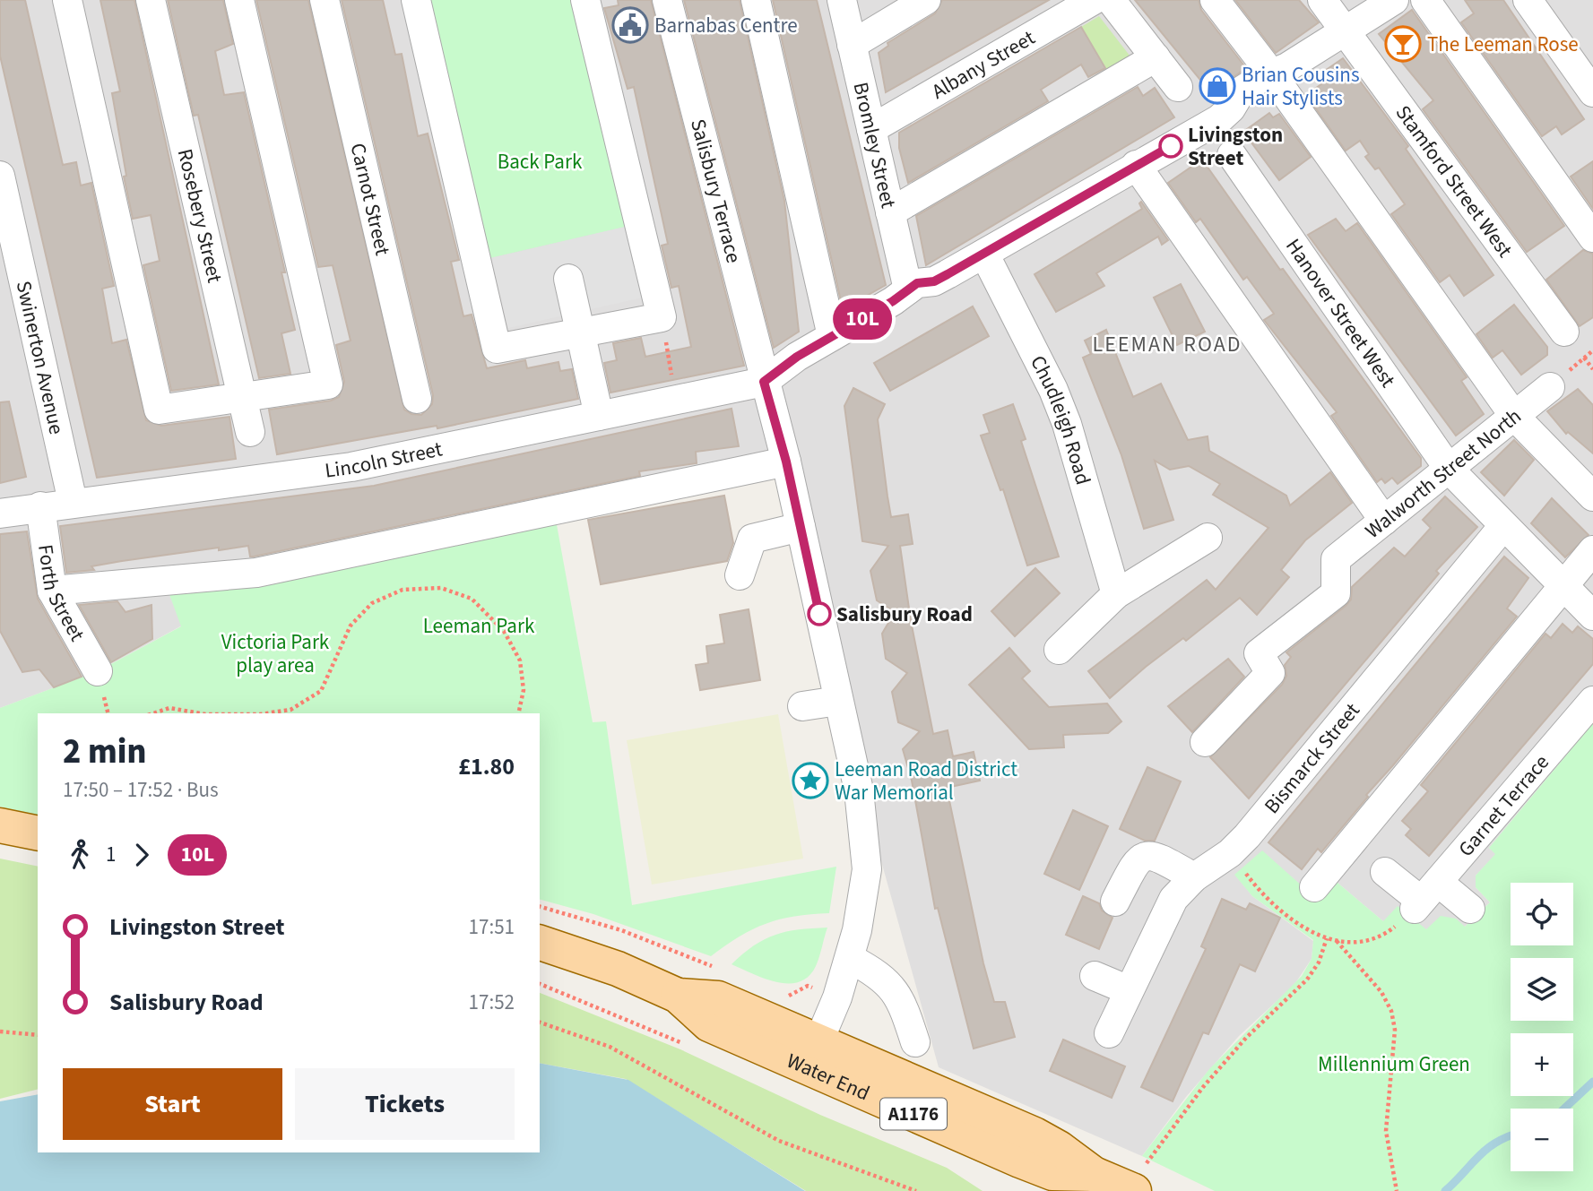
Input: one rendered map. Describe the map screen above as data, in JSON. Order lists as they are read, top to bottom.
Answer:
{
  "streets": {
    "main road": ["Water End", "A1176"],
    "street": [
      "Albany Street",
      "Bromley Street",
      "Stamford Street West",
      "Salisbury Terrace",
      "Carnot Street",
      "Rosebery Street",
      "Hanover Street West",
      "Swinerton Avenue",
      "Chudleigh Road",
      "Lincoln Street",
      "Walworth Street North",
      "Forth Street",
      "Bismarck Street",
      "Garnet Terrace"
    ]
  },
  "crossings": [
    ["Albany Street", "Bromley Street"],
    ["Salisbury Terrace", "Lincoln Street"],
    ["Hanover Street West", "Walworth Street North"],
    ["Hanover Street West", "Bismarck Street"],
    ["Swinerton Avenue", "Lincoln Street"],
    ["Lincoln Street", "Forth Street"]
  ],
  "districts": ["LEEMAN ROAD"],
  "parks": [
    "Back Park",
    "Leeman Park",
    "Victoria Park play area",
    "Millennium Green"
  ],
  "places": {
    "public building": ["Barnabas Centre"],
    "bar": ["The Leeman Rose"],
    "shop": ["Brian Cousins Hair Stylists"],
    "other": ["Livingston Street", "Salisbury Road"],
    "place": ["Leeman Road District War Memorial"]
  },
  "lines": ["bus line 10L"],
  "page": {
    "on_map": "10L",
    "heading": ["2 min", "17:50 – 17:52 · Bus", "£1.80"],
    "legs": ["1", "10L"],
    "map_buttons": ["+", "−"],
    "list": [
      {
        "name": "Livingston Street",
        "value": "17:51"
      },
      {
        "name": "Salisbury Road",
        "value": "17:52"
      }
    ],
    "buttons": ["Start", "Tickets"]
  }
}
